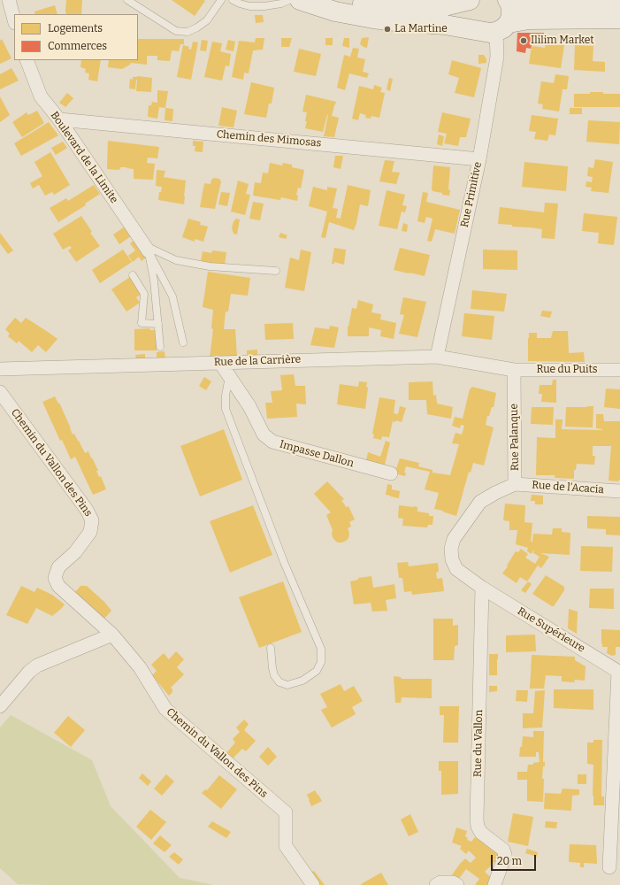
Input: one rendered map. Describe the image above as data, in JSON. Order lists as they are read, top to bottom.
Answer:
{
  "streets": {
    "street": [
      "Chemin des Mimosas",
      "Boulevard de la Limite",
      "Rue Primitive",
      "Rue de la Carrière",
      "Rue du Puits",
      "Rue Palanque",
      "Impasse Dallon",
      "Chemin du Vallon des Pins",
      "Rue de l'Acacia",
      "Rue Supérieure",
      "Rue du Vallon"
    ]
  },
  "crossings": [
    ["Chemin des Mimosas", "Boulevard de la Limite"],
    ["Chemin des Mimosas", "Rue Primitive"],
    ["Rue Primitive", "Rue de la Carrière"],
    ["Rue de la Carrière", "Rue du Puits"],
    ["Rue de la Carrière", "Rue Palanque"],
    ["Rue de la Carrière", "Impasse Dallon"],
    ["Rue du Puits", "Rue Palanque"],
    ["Rue Palanque", "Rue de l'Acacia"],
    ["Rue Palanque", "Rue Supérieure"],
    ["Rue Palanque", "Rue du Vallon"],
    ["Rue Supérieure", "Rue du Vallon"]
  ],
  "places": ["La Martine", "Ililim Market"],
  "legend": ["Logements", "Commerces"],
  "scale_bar": "20 m"
}
